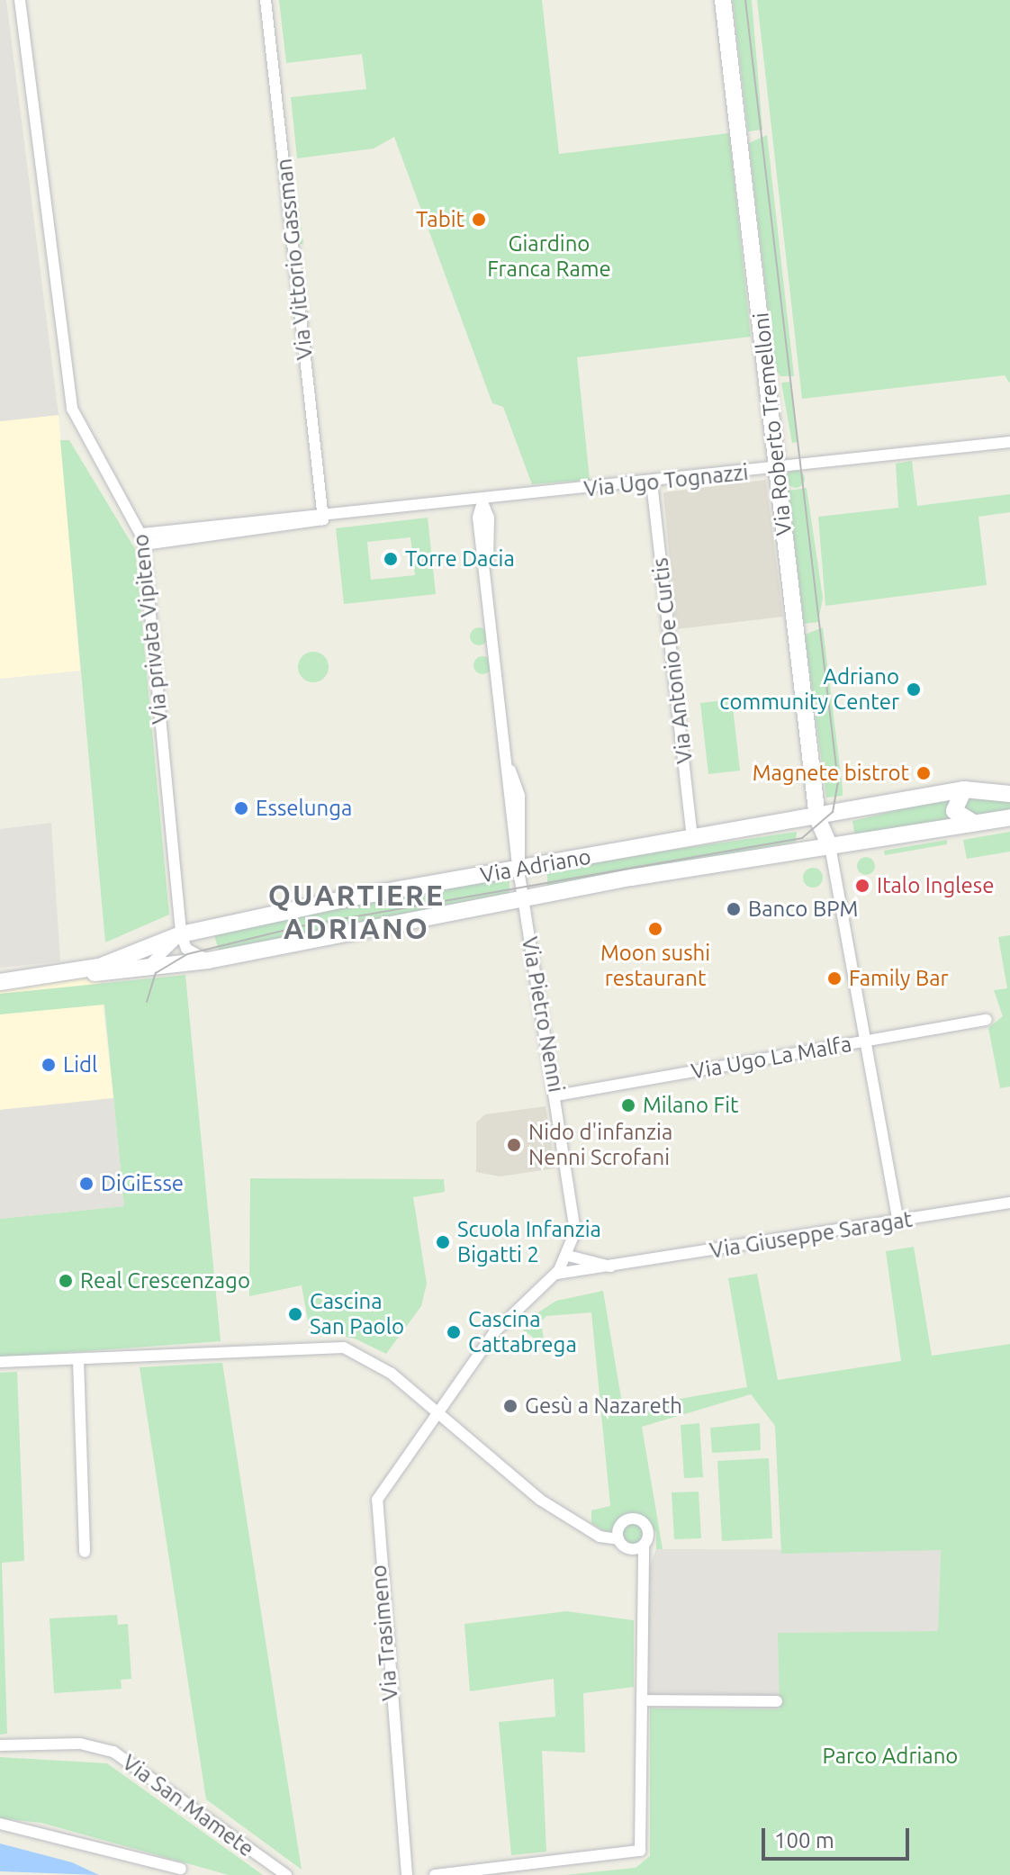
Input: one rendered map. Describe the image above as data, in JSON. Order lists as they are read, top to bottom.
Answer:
{
  "streets": {
    "street": [
      "Via Vittorio Gassman",
      "Via Roberto Tremelloni",
      "Via Ugo Tognazzi",
      "Via privata Vipiteno",
      "Via Antonio De Curtis",
      "Via Adriano",
      "Via Pietro Nenni",
      "Via Ugo La Malfa",
      "Via Giuseppe Saragat",
      "Via Trasimeno",
      "Via San Mamete"
    ]
  },
  "crossings": [
    ["Via Vittorio Gassman", "Via Ugo Tognazzi"],
    ["Via Roberto Tremelloni", "Via Ugo Tognazzi"],
    ["Via Roberto Tremelloni", "Via Adriano"],
    ["Via Ugo Tognazzi", "Via privata Vipiteno"],
    ["Via Ugo Tognazzi", "Via Antonio De Curtis"],
    ["Via Ugo Tognazzi", "Via Pietro Nenni"],
    ["Via privata Vipiteno", "Via Adriano"],
    ["Via Antonio De Curtis", "Via Adriano"],
    ["Via Adriano", "Via Pietro Nenni"],
    ["Via Pietro Nenni", "Via Ugo La Malfa"],
    ["Via Pietro Nenni", "Via Giuseppe Saragat"]
  ],
  "districts": ["QUARTIERE ADRIANO"],
  "parks": ["Giardino Franca Rame", "Parco Adriano"],
  "places": [
    "Tabit",
    "Torre Dacia",
    "Adriano community Center",
    "Magnete bistrot",
    "Esselunga",
    "Italo Inglese",
    "Banco BPM",
    "Moon sushi restaurant",
    "Family Bar",
    "Lidl",
    "Milano Fit",
    "Nido d'infanzia Nenni Scrofani",
    "DiGiEsse",
    "Scuola Infanzia Bigatti 2",
    "Real Crescenzago",
    "Cascina San Paolo",
    "Cascina Cattabrega",
    "Gesù a Nazareth"
  ],
  "scale_bar": "100 m"
}
